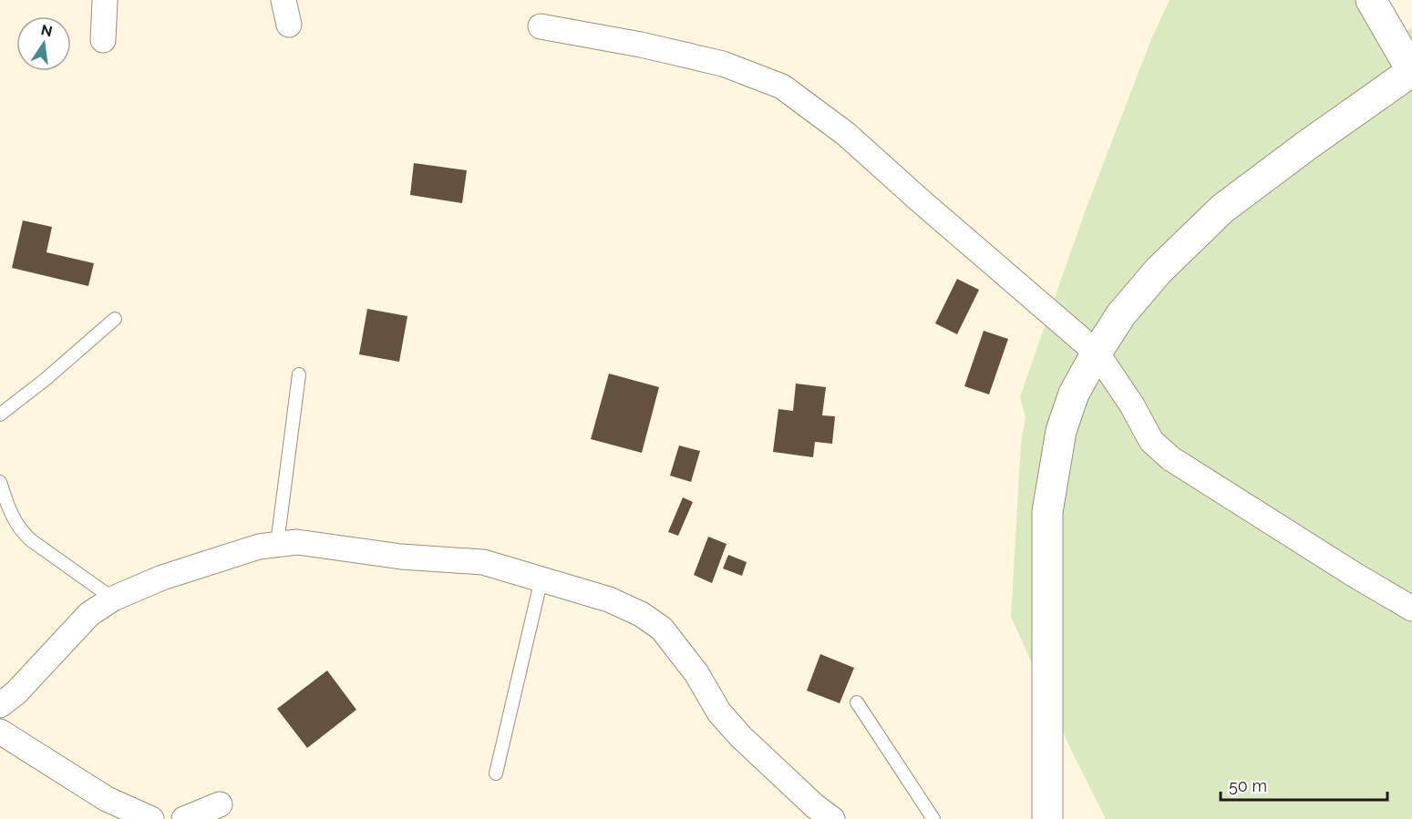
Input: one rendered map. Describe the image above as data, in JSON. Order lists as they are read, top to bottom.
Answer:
{
  "scale_bar": "50 m",
  "north": "top"
}
